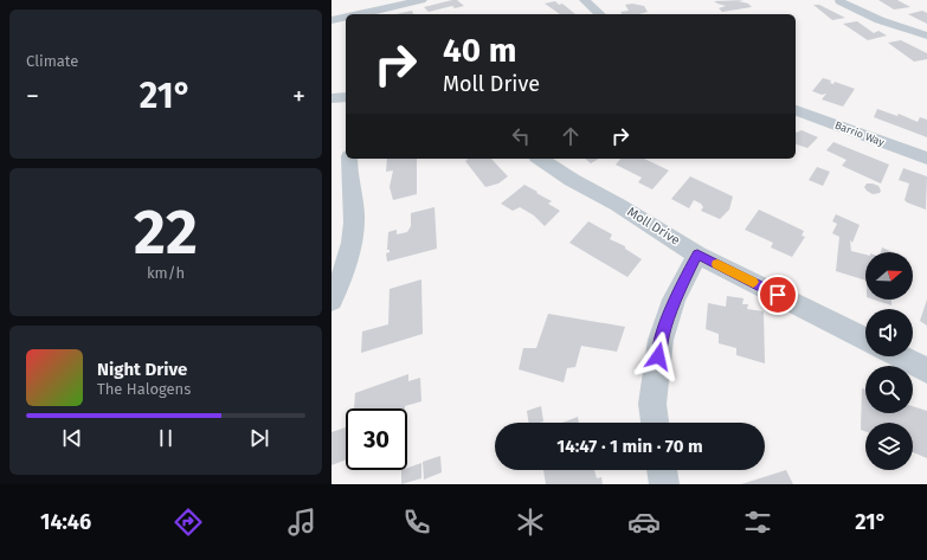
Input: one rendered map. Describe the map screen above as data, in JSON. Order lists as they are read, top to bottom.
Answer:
{
  "streets": {
    "street": ["Barrio Way", "Moll Drive"]
  },
  "north": "right",
  "page": {
    "tile": [
      "Climate",
      ["22", "km/h"]
    ],
    "turn": ["40 m", "Moll Drive"],
    "heat": ["−", "21°", "+"],
    "song": ["Night Drive", "The Halogens"],
    "limit": "30",
    "trip": "14:47 · 1 min · 70 m",
    "tabs": ["14:46", "21°"]
  }
}
